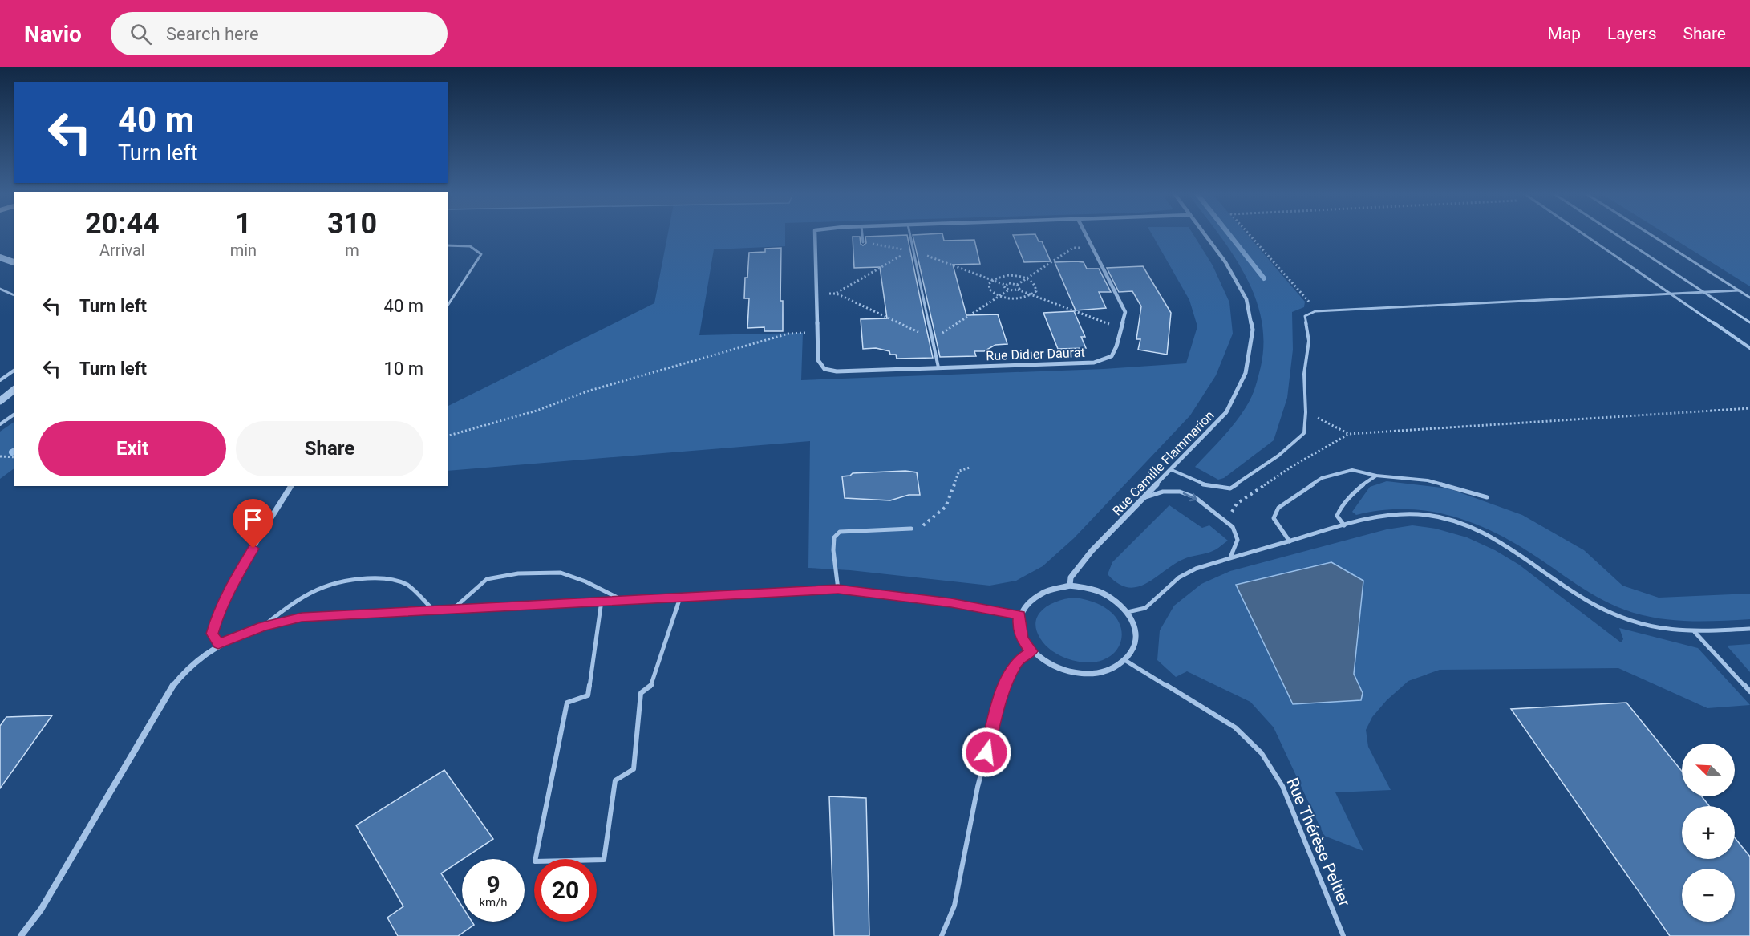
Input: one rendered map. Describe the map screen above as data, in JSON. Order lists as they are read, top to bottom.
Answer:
{
  "streets": {
    "street": ["Rue Didier Daurat", "Rue Camille Flammarion"],
    "lane": ["Rue Thérèse Peltier"]
  },
  "crossings": [
    ["Rue Camille Flammarion", "Rue Thérèse Peltier"]
  ],
  "north": "top left",
  "page": {
    "header": "Navio",
    "search": "Search here",
    "nav": ["Map", "Layers", "Share"],
    "turn": ["40 m", "Turn left"],
    "eta": [
      "20:44",
      "Arrival",
      "1",
      "min",
      "310",
      "m"
    ],
    "list": [
      {
        "name": "Turn left",
        "value": "40 m"
      },
      {
        "name": "Turn left",
        "value": "10 m"
      }
    ],
    "buttons": ["Exit", "Share"],
    "map_buttons": ["+", "−"],
    "speed": "9 km/h",
    "limit": "20"
  }
}
